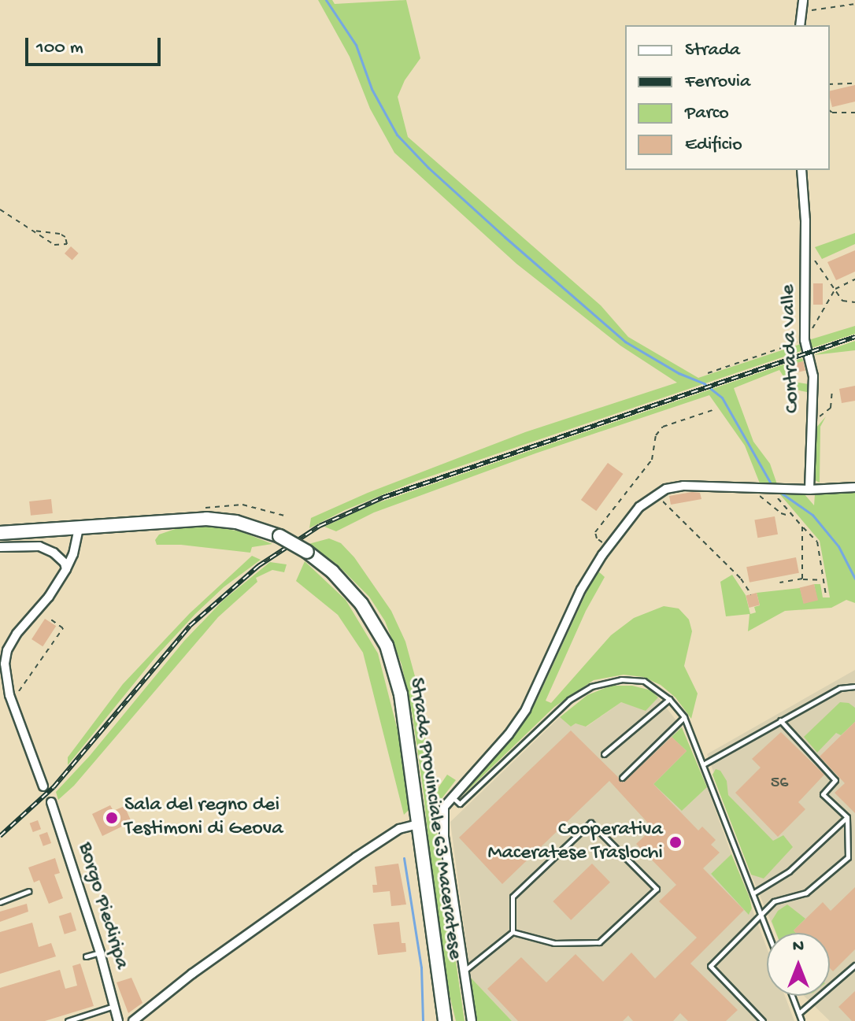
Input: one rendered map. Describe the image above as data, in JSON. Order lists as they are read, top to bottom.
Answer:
{
  "streets": {
    "main road": ["Strada Provinciale 63 Maceratese"],
    "street": ["Contrada Valle", "Borgo Piediripa"]
  },
  "places": ["Sala del regno dei Testimoni di Geova", "Cooperativa Maceratese Traslochi"],
  "house_numbers": ["56"],
  "legend": [
    "Strada",
    "Ferrovia",
    "Parco",
    "Edificio"
  ],
  "scale_bar": "100 m",
  "north": "top"
}
